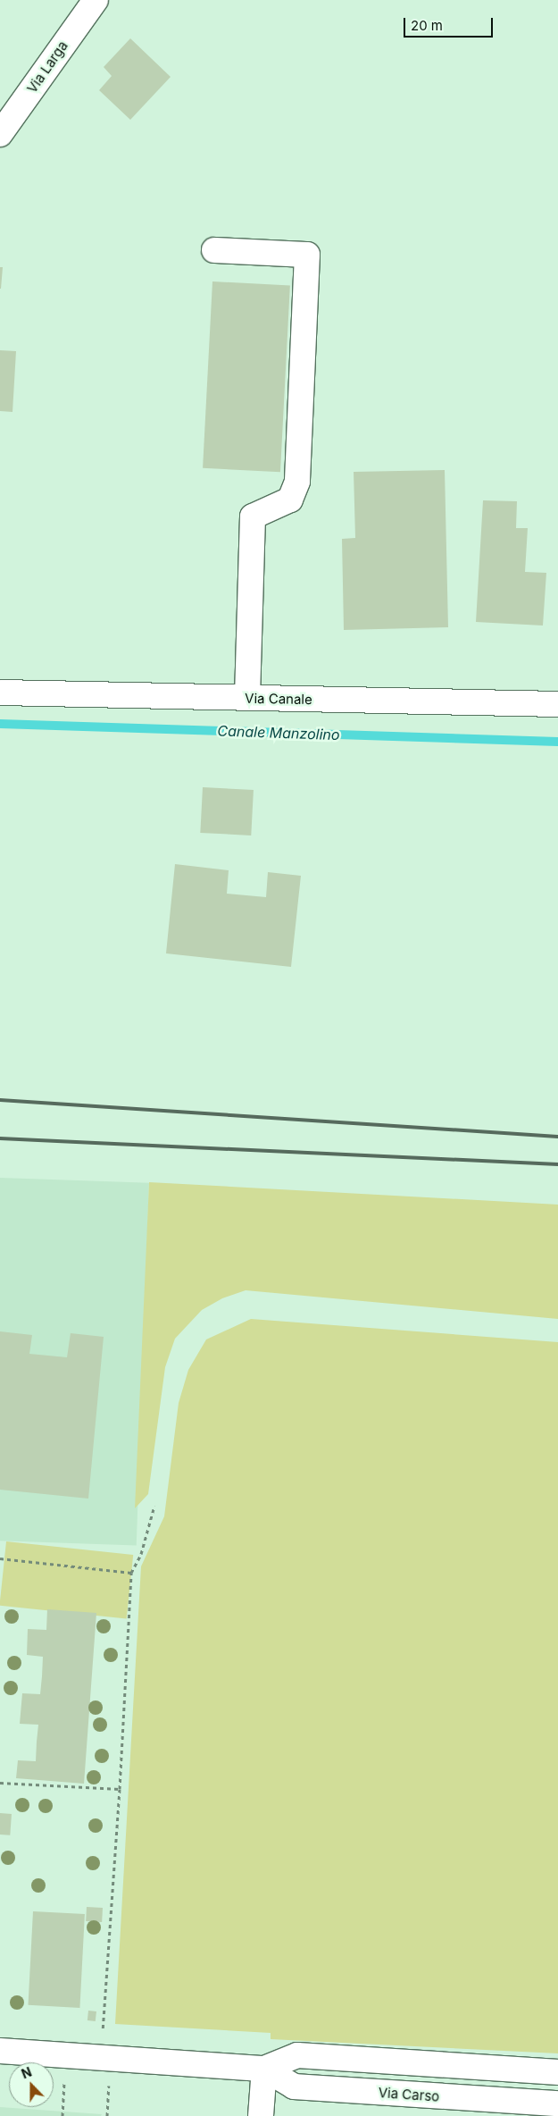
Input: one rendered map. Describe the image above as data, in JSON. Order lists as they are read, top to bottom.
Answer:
{
  "streets": {
    "street": ["Via Larga", "Via Canale", "Via Carso"]
  },
  "water": ["Canale Manzolino"],
  "scale_bar": "20 m",
  "north": "top"
}
